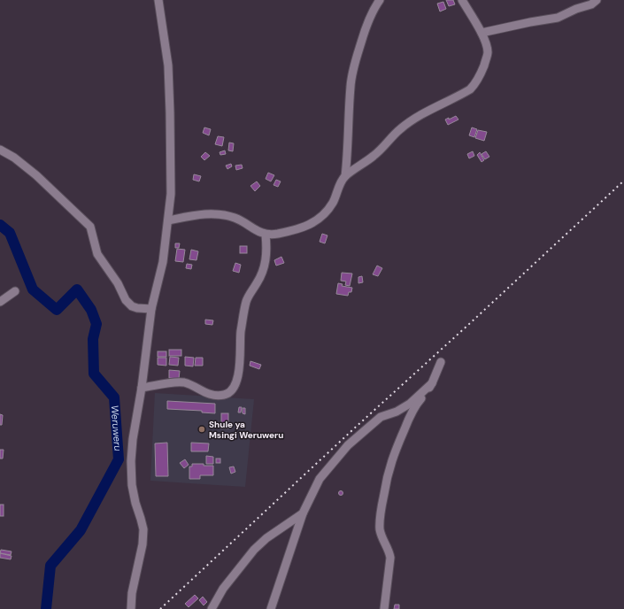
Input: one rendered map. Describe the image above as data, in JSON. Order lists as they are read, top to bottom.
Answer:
{
  "water": ["Weruweru"],
  "places": ["Shule ya Msingi Weruweru"]
}
